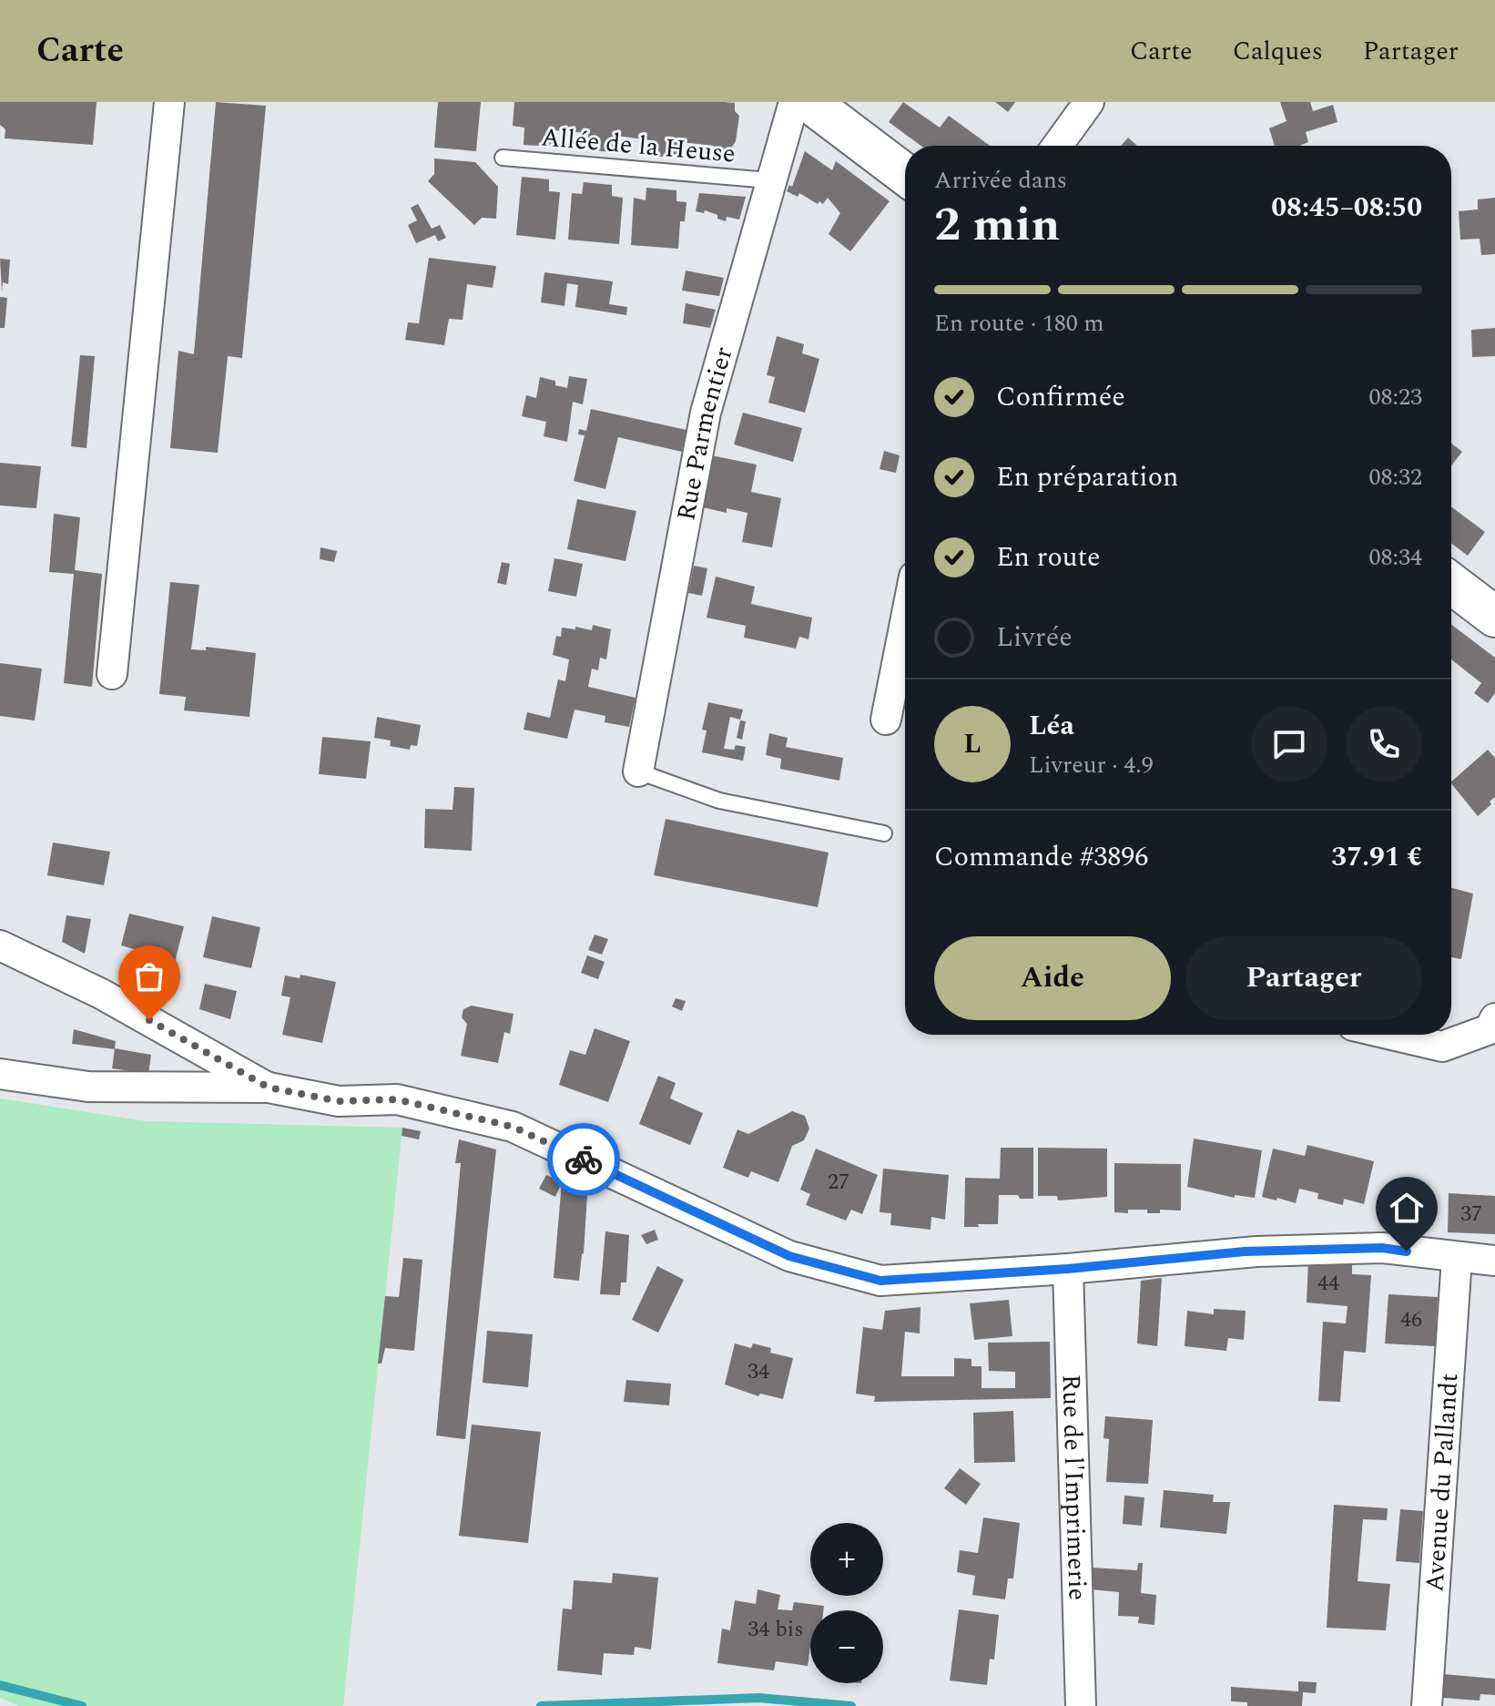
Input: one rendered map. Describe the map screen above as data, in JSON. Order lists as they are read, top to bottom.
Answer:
{
  "streets": {
    "street": ["Rue Parmentier", "Avenue du Pallandt", "Rue de l'Imprimerie"],
    "lane": ["Allée de la Heuse"]
  },
  "crossings": [
    ["Allée de la Heuse", "Rue Parmentier"]
  ],
  "house_numbers": [
    "27",
    "37",
    "44",
    "46",
    "34",
    "34 bis"
  ],
  "page": {
    "header": "Carte",
    "nav": ["Carte", "Calques", "Partager"],
    "heading": ["2 min", "Arrivée dans", "08:45–08:50"],
    "panel": [
      "Léa",
      "Livreur · 4.9",
      "Commande #3896",
      "37.91 €"
    ],
    "bar": "En route · 180 m",
    "list": [
      ["Confirmée", "08:23"],
      ["En préparation", "08:32"],
      ["En route", "08:34"],
      "Livrée"
    ],
    "round": "L",
    "buttons": ["Aide", "Partager"],
    "map_buttons": ["+", "−"]
  }
}
